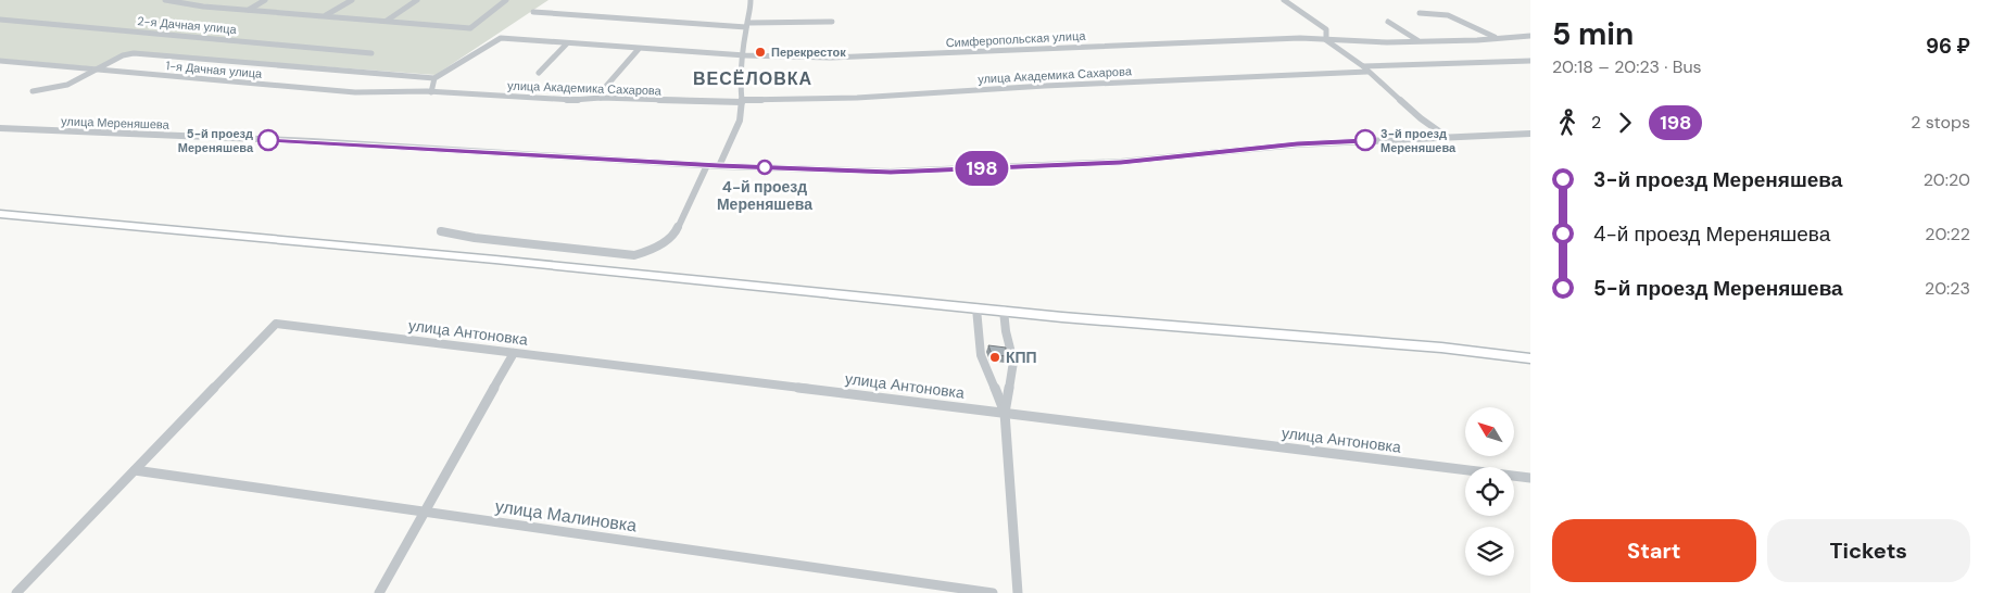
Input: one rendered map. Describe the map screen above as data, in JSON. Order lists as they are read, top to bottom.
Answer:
{
  "streets": {
    "street": [
      "2-я Дачная улица",
      "Симферопольская улица",
      "1-я Дачная улица",
      "улица Академика Сахарова",
      "улица Мереняшева",
      "улица Антоновка",
      "улица Малиновка"
    ]
  },
  "crossings": [
    ["1-я Дачная улица", "улица Академика Сахарова"],
    ["улица Антоновка", "улица Малиновка"]
  ],
  "districts": ["ВЕСЁЛОВКА"],
  "places": [
    "Перекресток",
    "5-й проезд Мереняшева",
    "3-й проезд Мереняшева",
    "4-й проезд Мереняшева",
    "КПП"
  ],
  "lines": ["bus line 198"],
  "north": "top left",
  "page": {
    "on_map": "198",
    "heading": ["5 min", "20:18 – 20:23 · Bus", "96 ₽"],
    "legs": ["2", "198", "2 stops"],
    "list": [
      {
        "name": "3-й проезд Мереняшева",
        "value": "20:20"
      },
      {
        "name": "4-й проезд Мереняшева",
        "value": "20:22"
      },
      {
        "name": "5-й проезд Мереняшева",
        "value": "20:23"
      }
    ],
    "buttons": ["Start", "Tickets"]
  }
}
